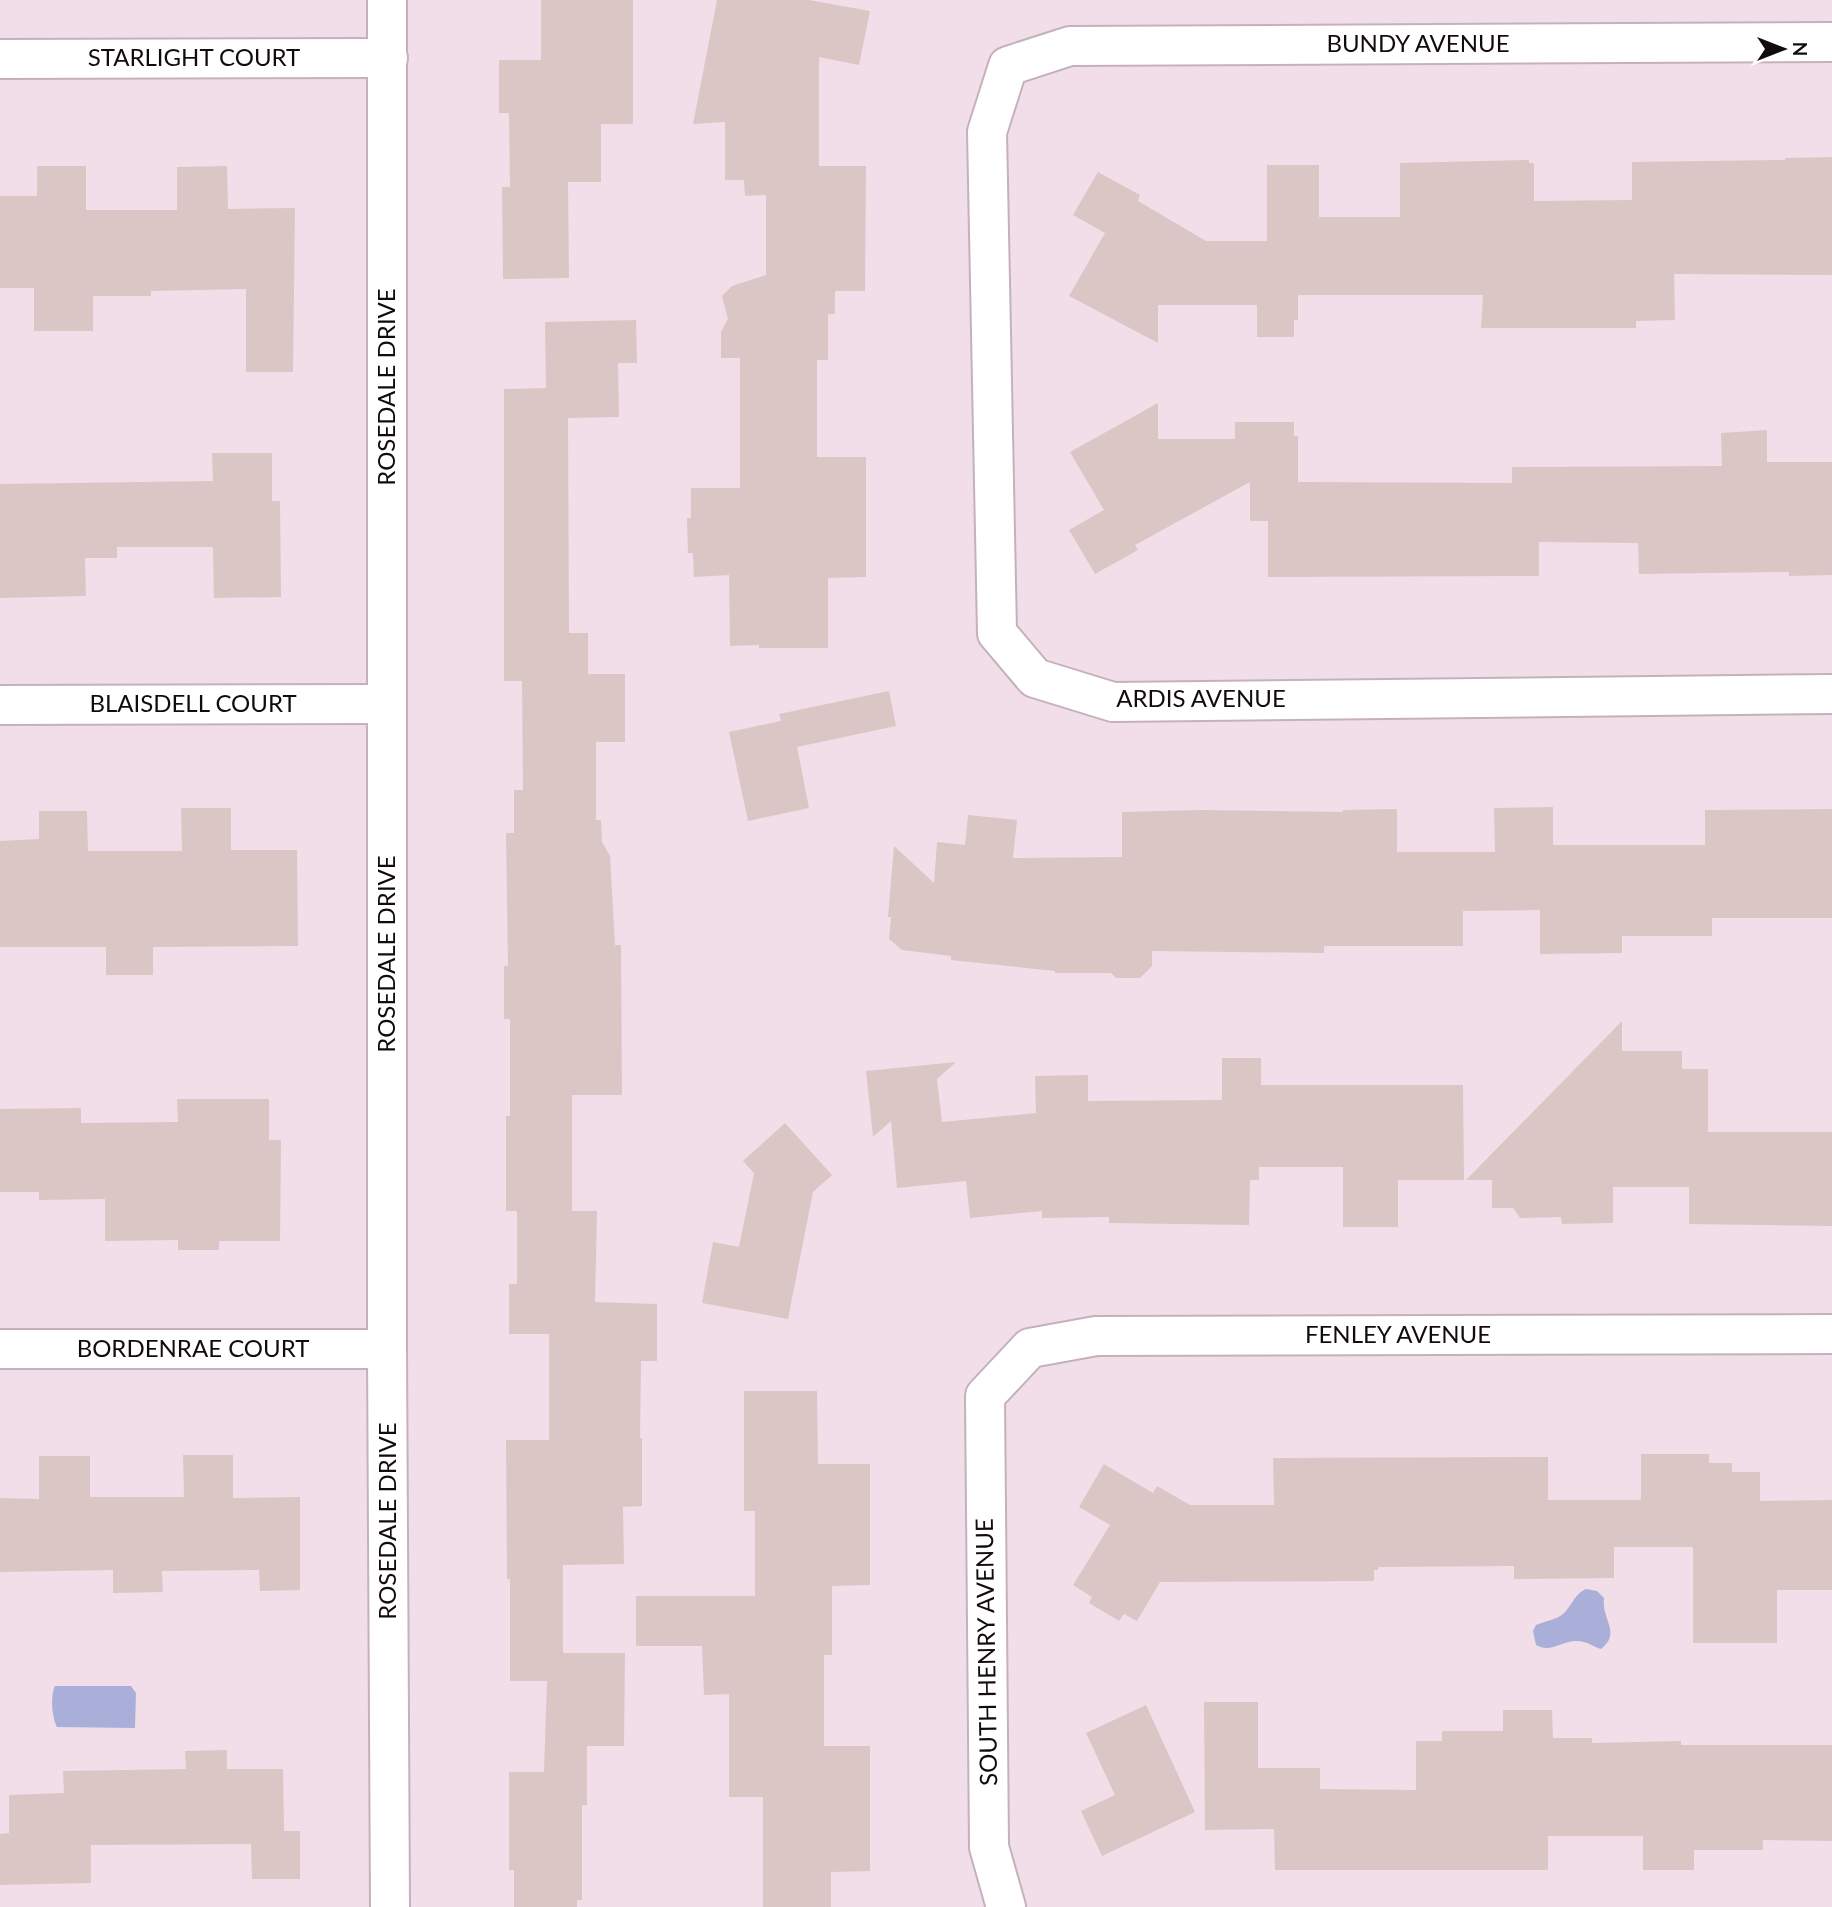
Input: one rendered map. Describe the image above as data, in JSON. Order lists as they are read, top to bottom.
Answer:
{
  "streets": {
    "street": [
      "BUNDY AVENUE",
      "STARLIGHT COURT",
      "ROSEDALE DRIVE",
      "ARDIS AVENUE",
      "BLAISDELL COURT",
      "FENLEY AVENUE",
      "BORDENRAE COURT",
      "SOUTH HENRY AVENUE"
    ]
  },
  "crossings": [
    ["BUNDY AVENUE", "ARDIS AVENUE"],
    ["STARLIGHT COURT", "ROSEDALE DRIVE"],
    ["ROSEDALE DRIVE", "BLAISDELL COURT"],
    ["ROSEDALE DRIVE", "BORDENRAE COURT"],
    ["FENLEY AVENUE", "SOUTH HENRY AVENUE"]
  ],
  "north": "right"
}
